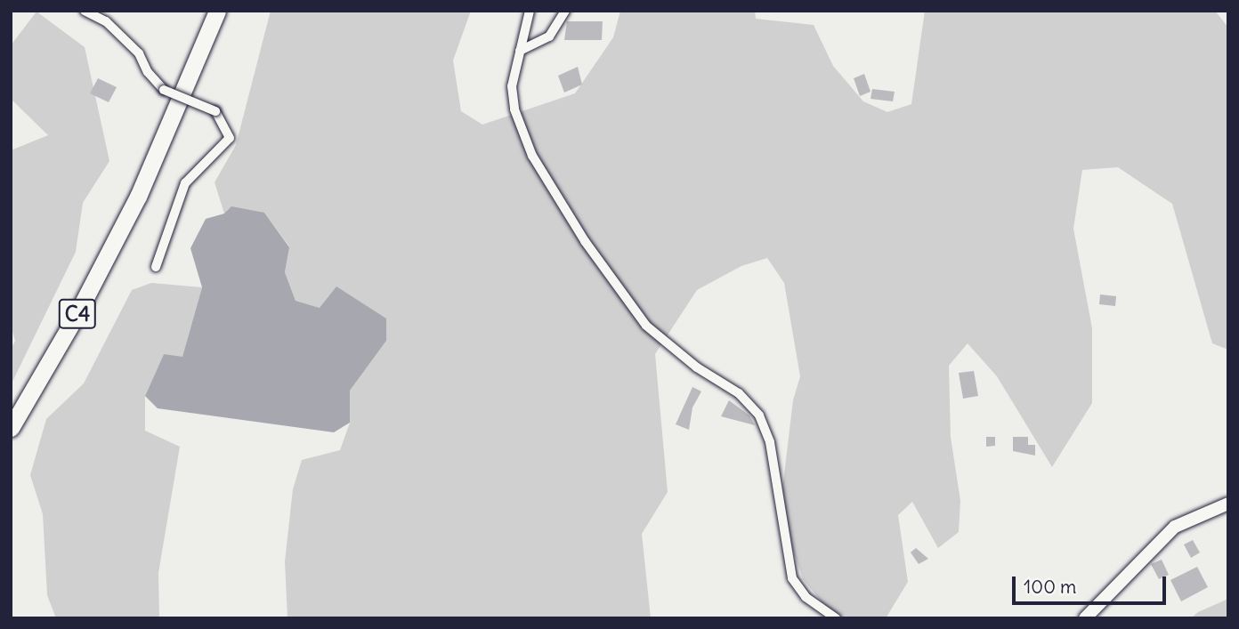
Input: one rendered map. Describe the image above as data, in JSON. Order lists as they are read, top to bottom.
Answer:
{
  "streets": {
    "highway": ["C4"]
  },
  "scale_bar": "100 m"
}
